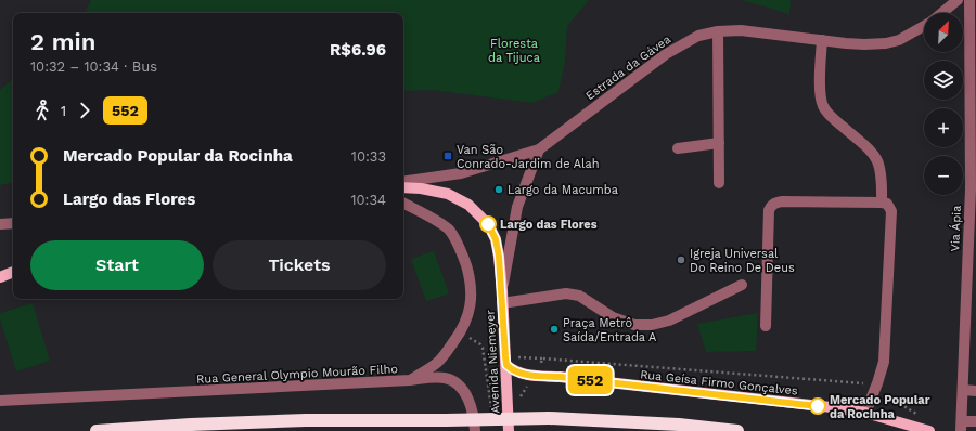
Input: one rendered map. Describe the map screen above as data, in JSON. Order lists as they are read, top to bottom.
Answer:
{
  "streets": {
    "main road": ["Avenida Niemeyer", "Rua Geísa Firmo Gonçalves"],
    "street": ["Estrada da Gávea", "Via Ápia", "Rua General Olympio Mourão Filho"]
  },
  "crossings": [
    ["Estrada da Gávea", "Avenida Niemeyer"],
    ["Avenida Niemeyer", "Rua Geísa Firmo Gonçalves"]
  ],
  "parks": ["Floresta da Tijuca"],
  "places": {
    "transit": ["Van São Conrado-Jardim de Alah"],
    "other": [
      "Largo da Macumba",
      "Largo das Flores",
      "Igreja Universal Do Reino De Deus",
      "Praça Metrô Saída/Entrada A",
      "Mercado Popular da Rocinha"
    ]
  },
  "lines": ["bus line 552"],
  "north": "top right",
  "page": {
    "on_map": "552",
    "map_buttons": ["+", "−"],
    "heading": ["2 min", "10:32 – 10:34 · Bus", "R$6.96"],
    "legs": ["1", "552"],
    "list": [
      {
        "name": "Mercado Popular da Rocinha",
        "value": "10:33"
      },
      {
        "name": "Largo das Flores",
        "value": "10:34"
      }
    ],
    "buttons": ["Start", "Tickets"]
  }
}
